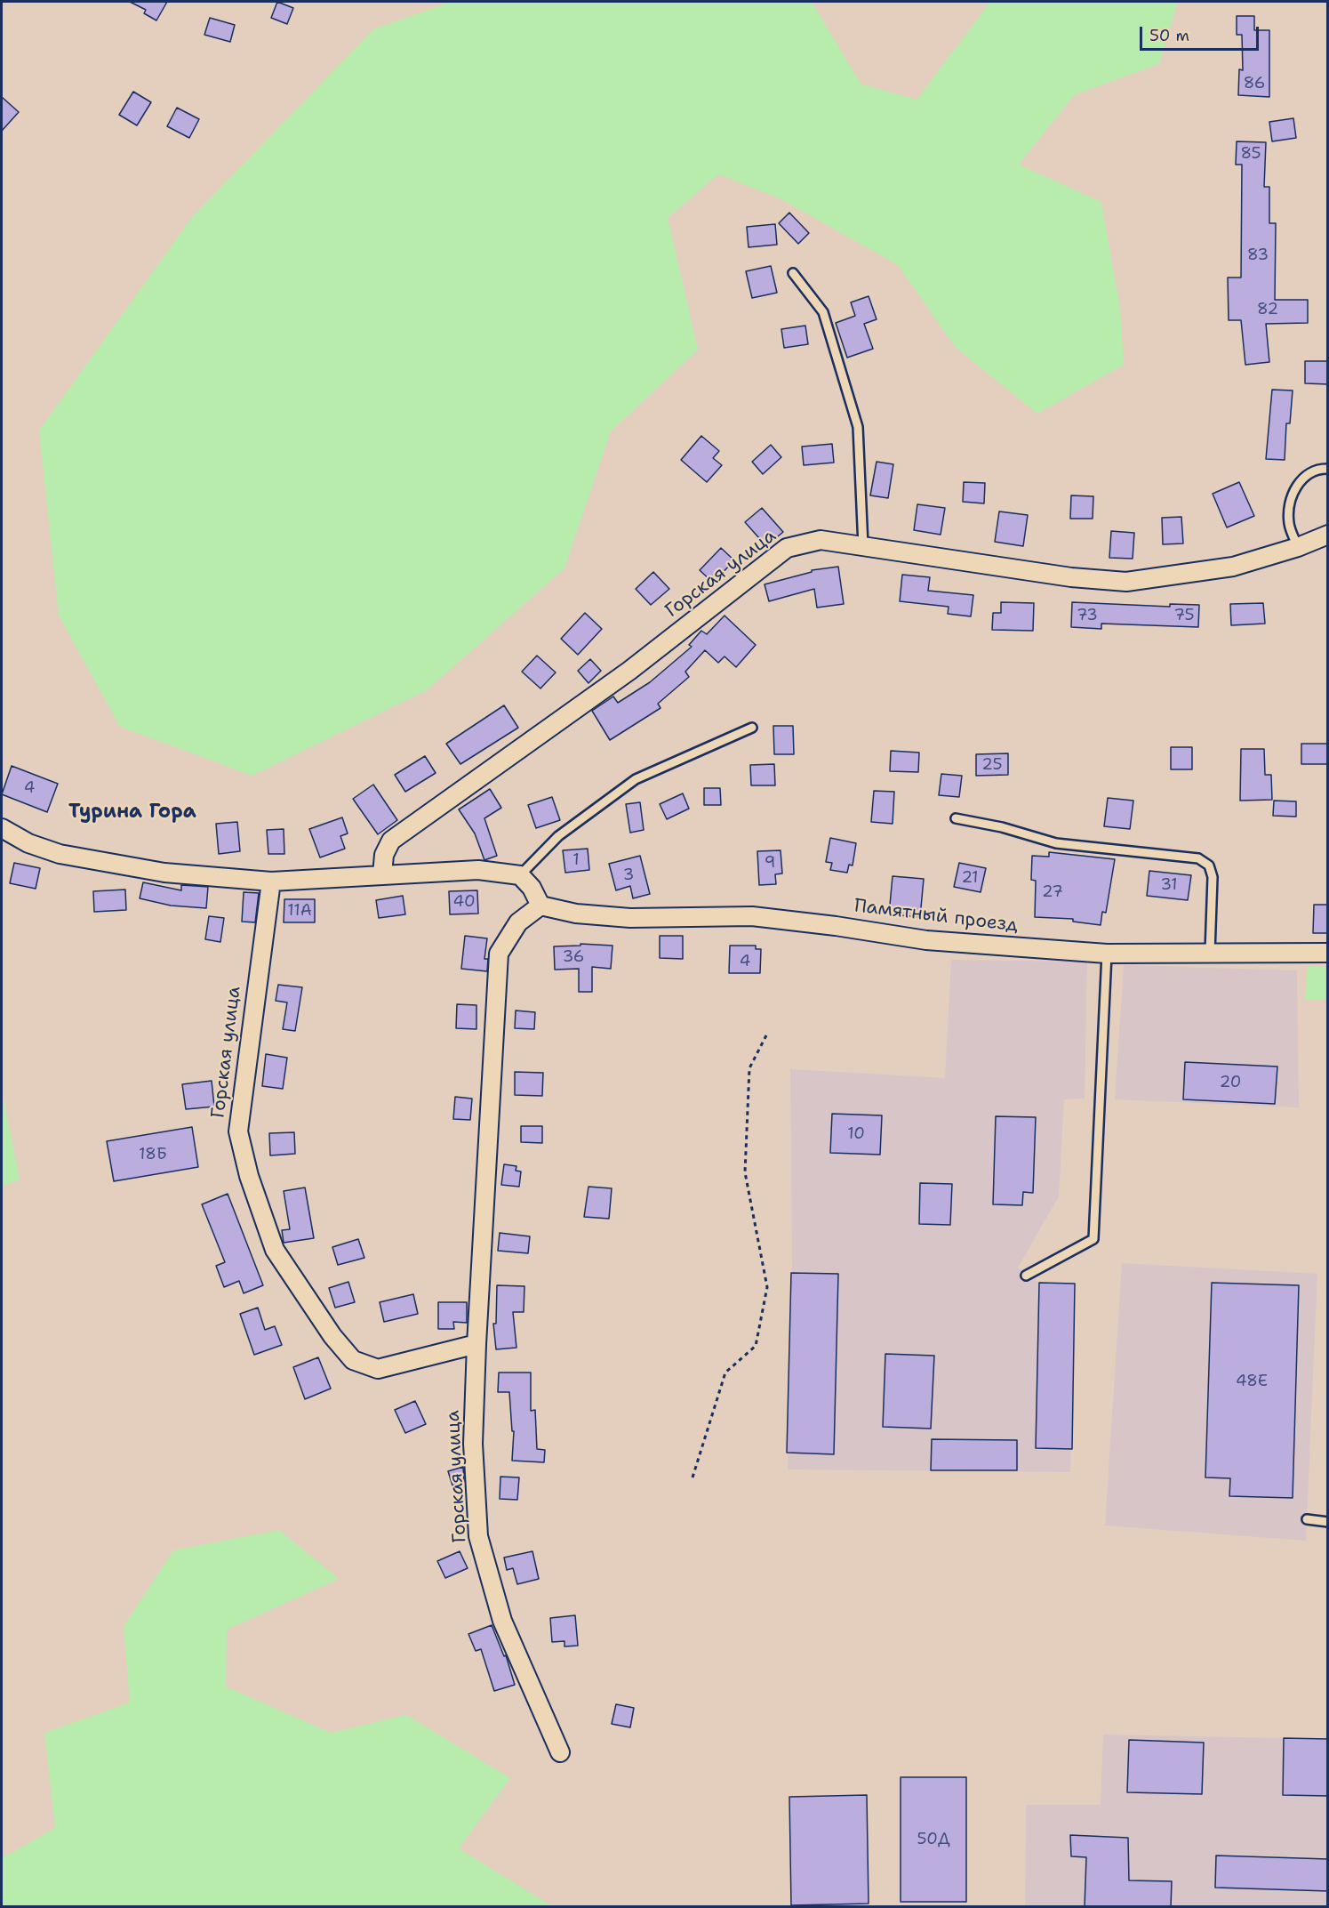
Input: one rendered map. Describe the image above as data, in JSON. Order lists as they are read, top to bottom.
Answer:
{
  "streets": {
    "street": ["Горская улица", "Памятный проезд"]
  },
  "crossings": [
    ["Горская улица", "Памятный проезд"]
  ],
  "districts": ["Турина Гора"],
  "house_numbers": [
    "86",
    "85",
    "83",
    "82",
    "73",
    "75",
    "25",
    "4",
    "1",
    "9",
    "3",
    "21",
    "31",
    "27",
    "40",
    "11А",
    "36",
    "4",
    "20",
    "10",
    "18Б",
    "48Е",
    "50Д"
  ],
  "scale_bar": "50 m"
}
